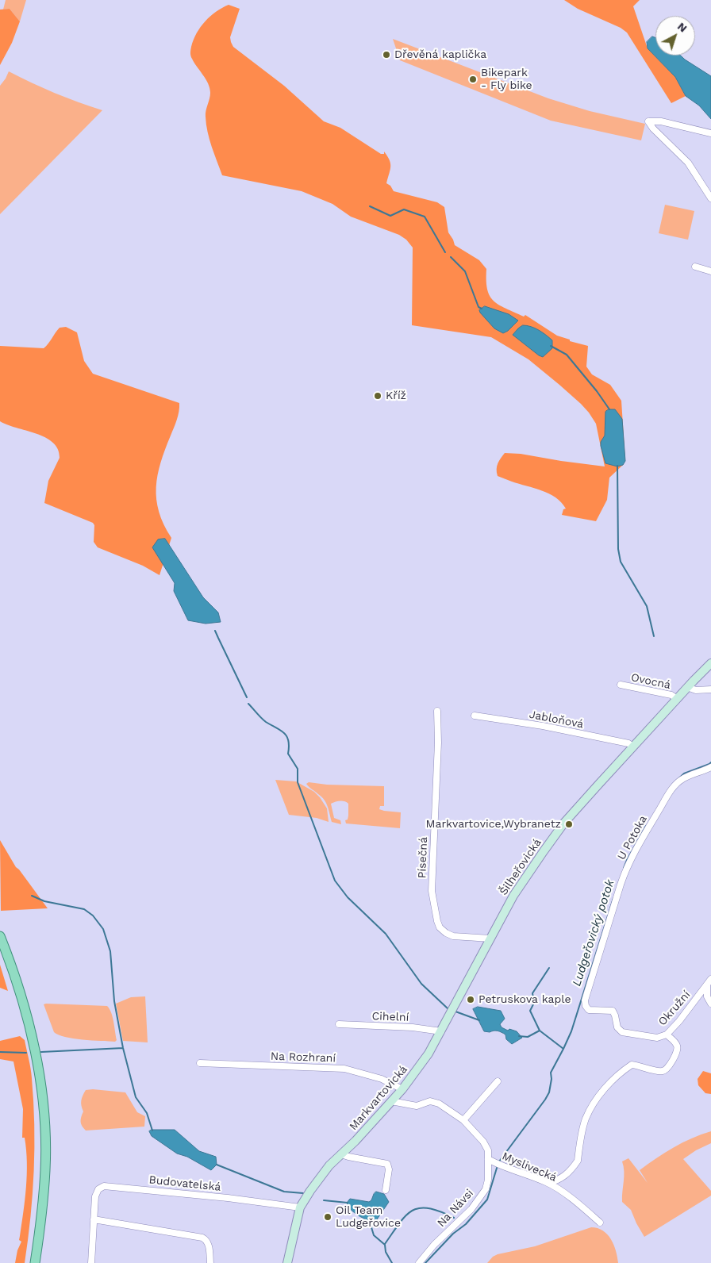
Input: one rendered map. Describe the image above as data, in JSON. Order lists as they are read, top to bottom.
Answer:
{
  "streets": {
    "street": [
      "Ovocná",
      "Jabloňová",
      "U Potoka",
      "Písečná",
      "Šilheřovická",
      "Okružní",
      "Cihelní",
      "Na Rozhraní",
      "Markvartovická",
      "Myslivecká",
      "Budovatelská",
      "Na Návsi"
    ]
  },
  "crossings": [
    ["Ovocná", "Šilheřovická"],
    ["Jabloňová", "Šilheřovická"],
    ["U Potoka", "Okružní"],
    ["Písečná", "Šilheřovická"],
    ["Šilheřovická", "Cihelní"],
    ["Šilheřovická", "Markvartovická"],
    ["Na Rozhraní", "Markvartovická"],
    ["Markvartovická", "Budovatelská"],
    ["Markvartovická", "Na Návsi"],
    ["Myslivecká", "Na Návsi"]
  ],
  "water": ["Ludgeřovický potok"],
  "places": [
    "Dřevěná kaplička",
    "Bikepark - Fly bike",
    "Kříž",
    "Markvartovice,Wybranetz",
    "Petruskova kaple",
    "Oil Team Ludgeřovice"
  ],
  "north": "top right"
}
